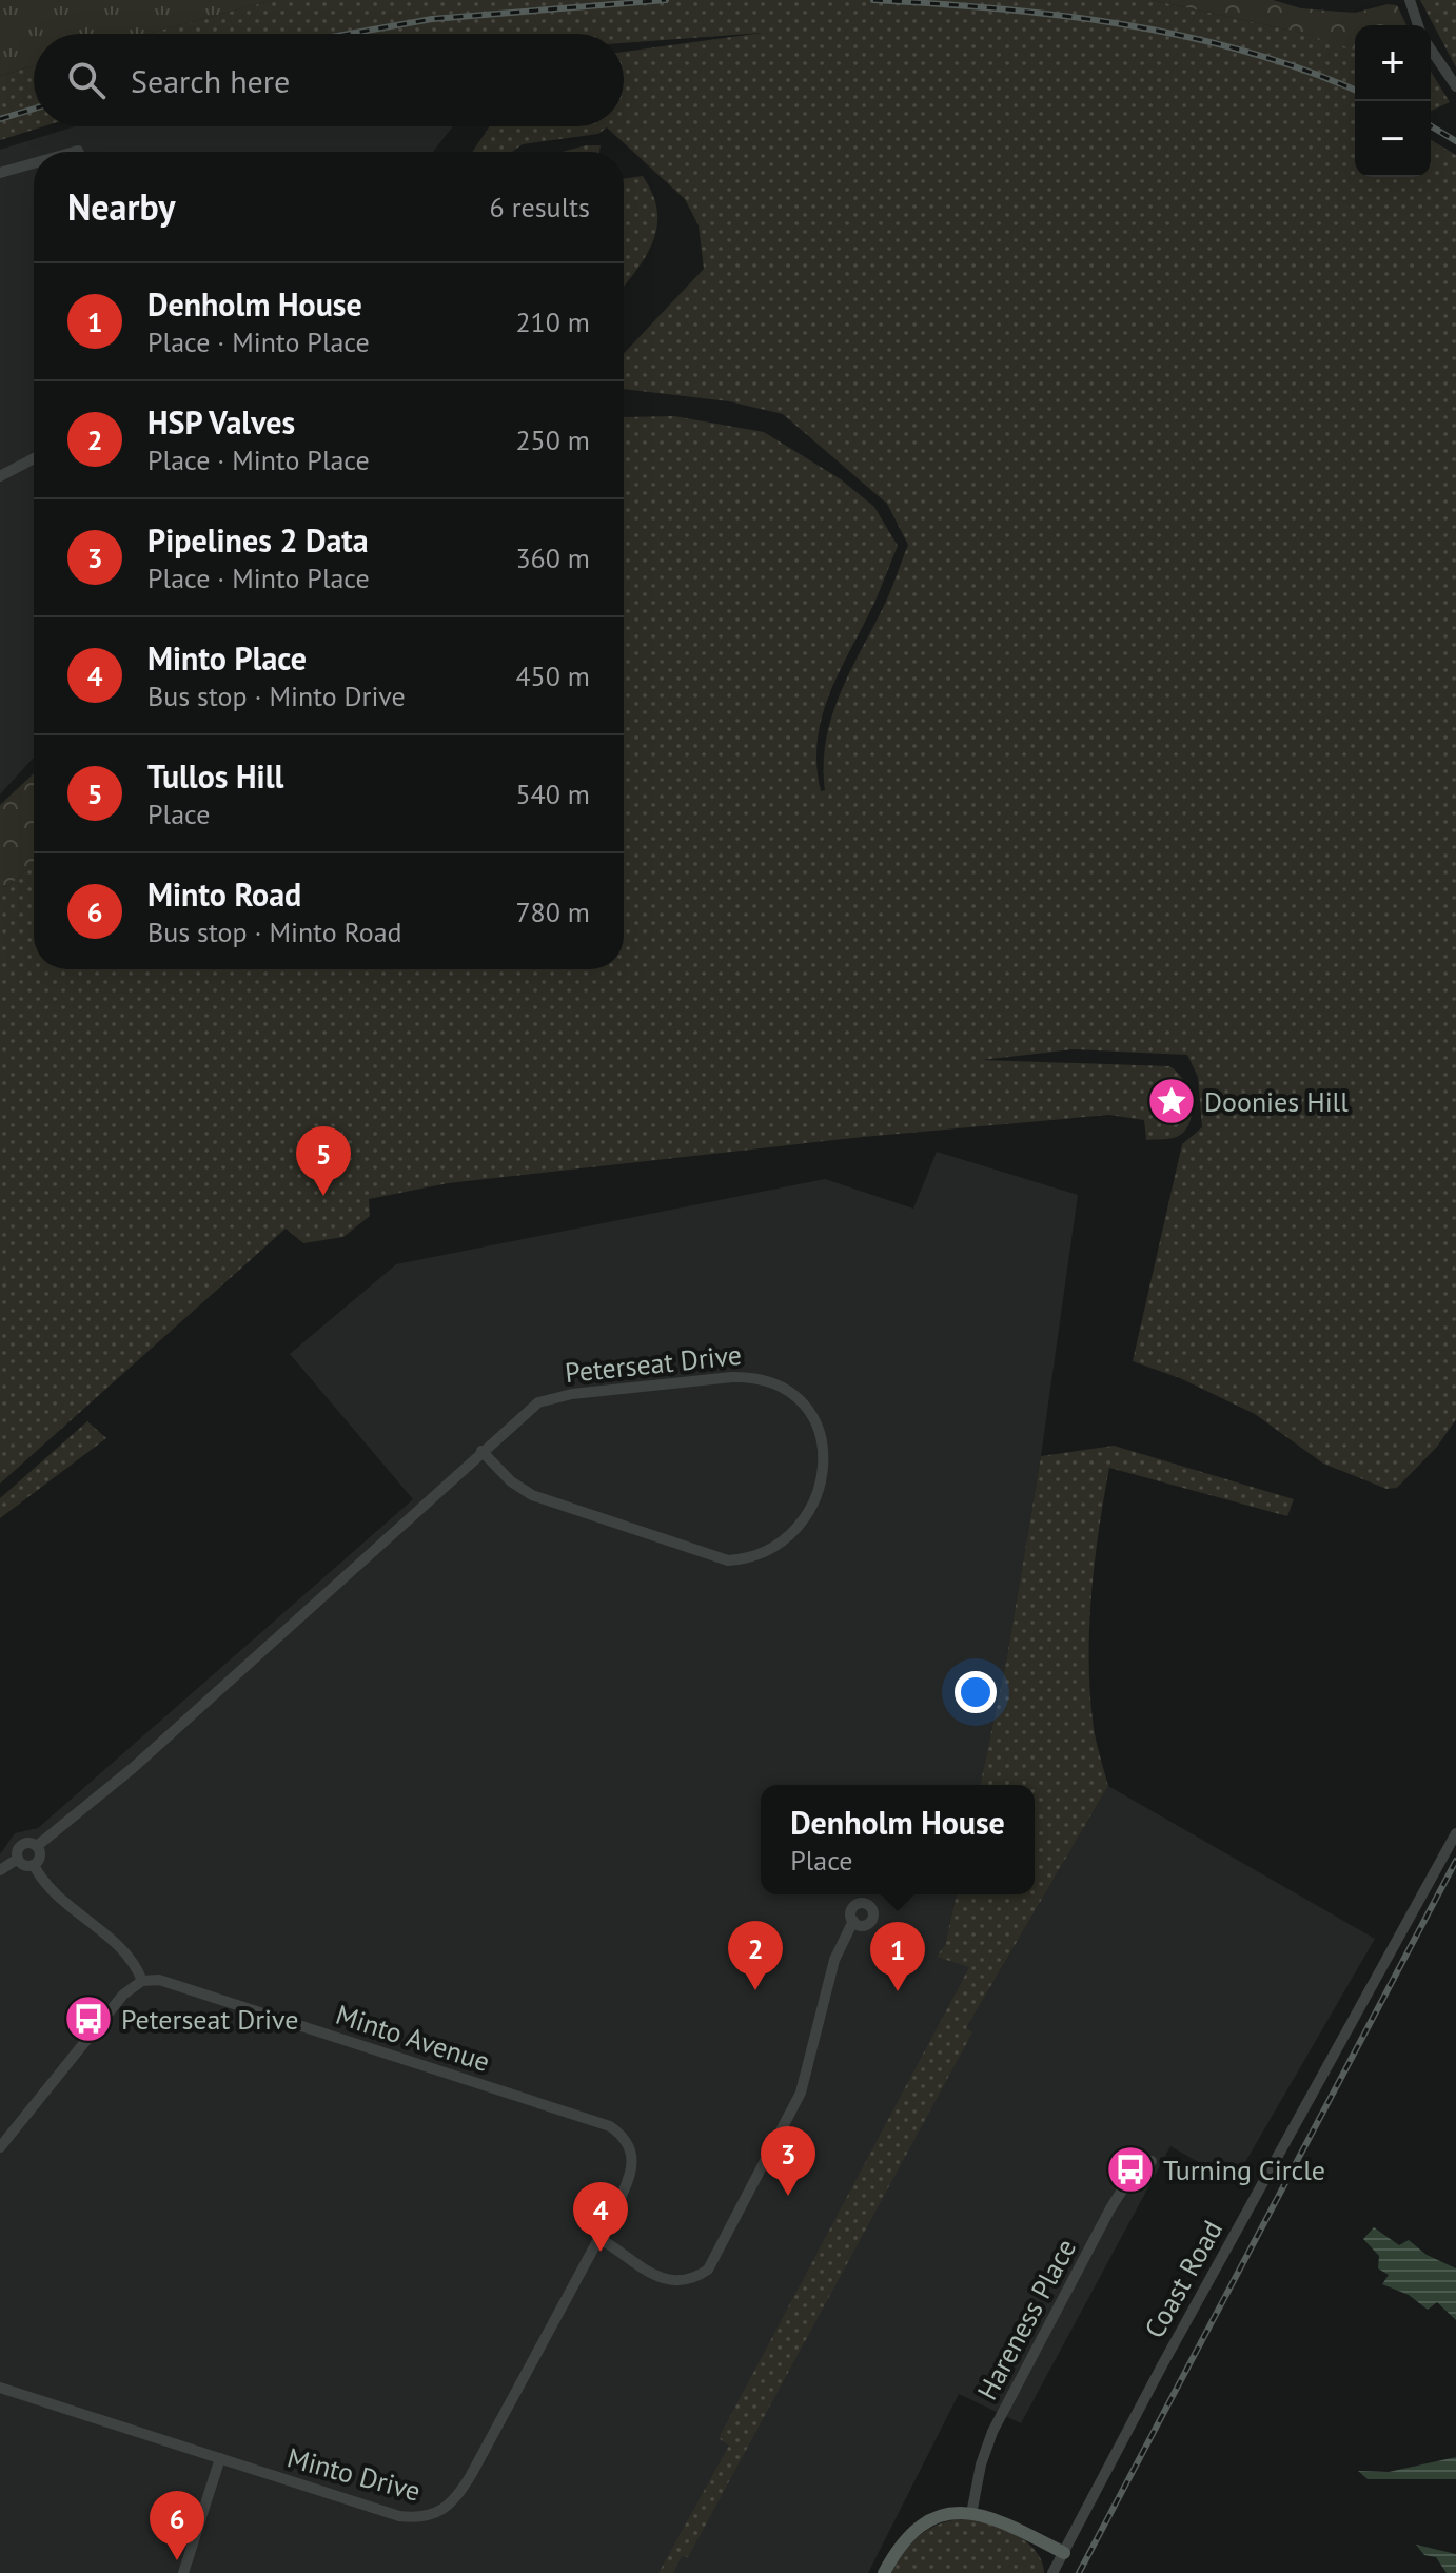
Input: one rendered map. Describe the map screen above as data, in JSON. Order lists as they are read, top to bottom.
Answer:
{
  "streets": {
    "street": [
      "Peterseat Drive",
      "Minto Avenue",
      "Coast Road",
      "Hareness Place",
      "Minto Drive"
    ]
  },
  "crossings": [
    ["Minto Avenue", "Minto Drive"]
  ],
  "places": {
    "place": ["Doonies Hill"],
    "bus stop": ["Peterseat Drive", "Turning Circle"]
  },
  "page": {
    "map_buttons": ["+", "−"],
    "search": "Search here",
    "heading": ["Nearby", "6 results"],
    "list": [
      {
        "mark": "1",
        "name": "Denholm House",
        "note": "Place · Minto Place",
        "value": "210 m"
      },
      {
        "mark": "2",
        "name": "HSP Valves",
        "note": "Place · Minto Place",
        "value": "250 m"
      },
      {
        "mark": "3",
        "name": "Pipelines 2 Data",
        "note": "Place · Minto Place",
        "value": "360 m"
      },
      {
        "mark": "4",
        "name": "Minto Place",
        "note": "Bus stop · Minto Drive",
        "value": "450 m"
      },
      {
        "mark": "5",
        "name": "Tullos Hill",
        "note": "Place",
        "value": "540 m"
      },
      {
        "mark": "6",
        "name": "Minto Road",
        "note": "Bus stop · Minto Road",
        "value": "780 m"
      }
    ],
    "pins": [
      "5",
      "2",
      "1",
      "3",
      "4",
      "6"
    ],
    "popup": ["Denholm House", "Place"]
  }
}
